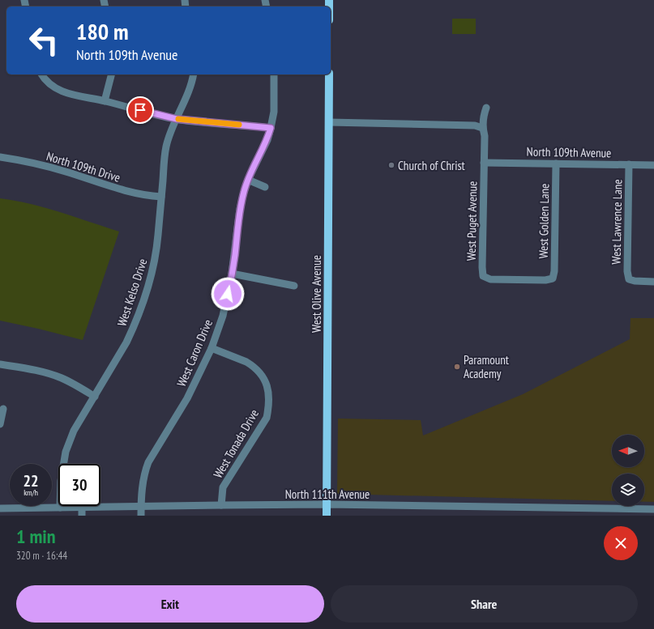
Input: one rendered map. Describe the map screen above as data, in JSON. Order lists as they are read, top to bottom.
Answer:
{
  "streets": {
    "main road": ["West Olive Avenue"],
    "street": [
      "North 109th Avenue",
      "North 109th Drive",
      "West Puget Avenue",
      "West Golden Lane",
      "West Lawrence Lane",
      "West Kelso Drive",
      "West Caron Drive",
      "West Tonada Drive",
      "North 111th Avenue"
    ]
  },
  "crossings": [
    ["North 109th Avenue", "West Puget Avenue"],
    ["North 109th Avenue", "West Golden Lane"],
    ["North 109th Avenue", "West Lawrence Lane"],
    ["North 109th Drive", "West Kelso Drive"],
    ["West Puget Avenue", "West Golden Lane"],
    ["West Kelso Drive", "North 111th Avenue"],
    ["West Olive Avenue", "North 111th Avenue"],
    ["West Caron Drive", "West Tonada Drive"],
    ["West Caron Drive", "North 111th Avenue"],
    ["West Tonada Drive", "North 111th Avenue"]
  ],
  "places": ["Church of Christ", "Paramount Academy"],
  "north": "left",
  "page": {
    "turn": ["180 m", "North 109th Avenue"],
    "speed": "22 km/h",
    "limit": "30",
    "heading": ["1 min", "320 m · 16:44"],
    "buttons": ["Exit", "Share"]
  }
}
